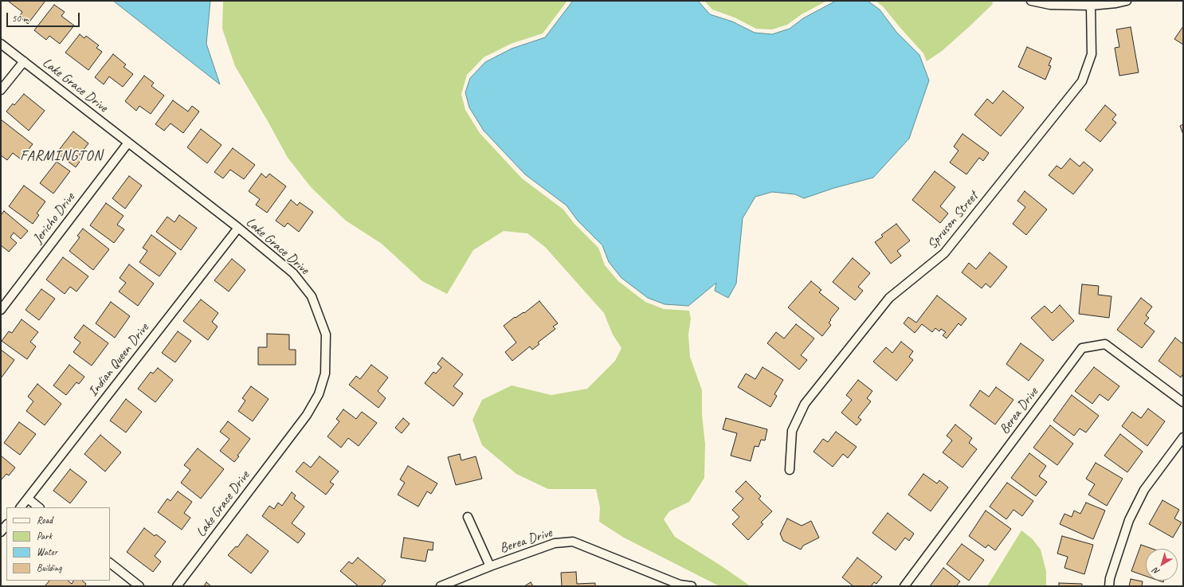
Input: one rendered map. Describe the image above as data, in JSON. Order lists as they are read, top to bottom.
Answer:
{
  "streets": {
    "street": [
      "Lake Grace Drive",
      "Jericho Drive",
      "Spruson Street",
      "Indian Queen Drive",
      "Berea Drive"
    ]
  },
  "crossings": [
    ["Lake Grace Drive", "Jericho Drive"],
    ["Lake Grace Drive", "Indian Queen Drive"]
  ],
  "districts": ["FARMINGTON"],
  "legend": [
    "Road",
    "Park",
    "Water",
    "Building"
  ],
  "scale_bar": "50 m",
  "north": "bottom left"
}
